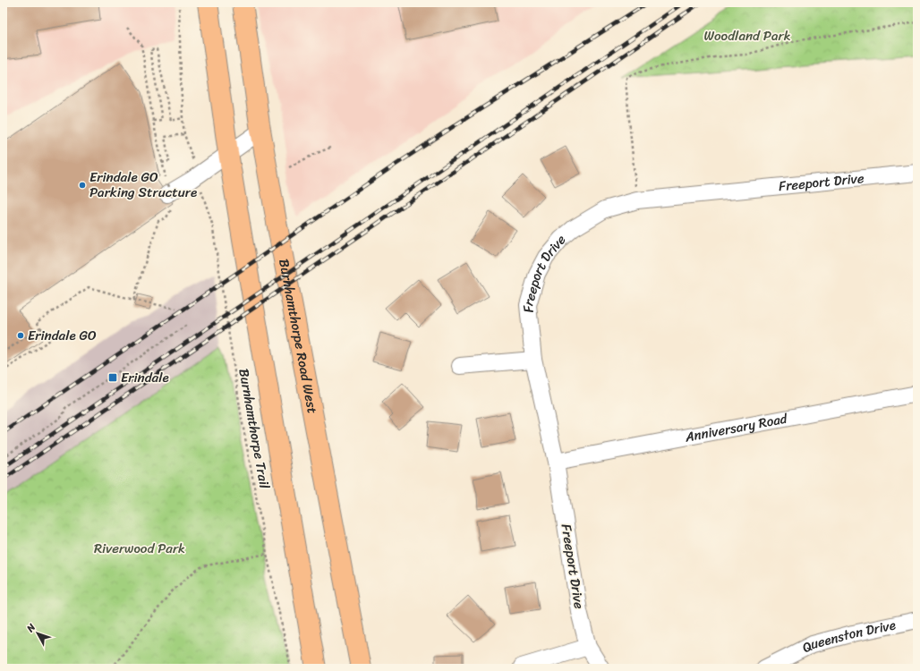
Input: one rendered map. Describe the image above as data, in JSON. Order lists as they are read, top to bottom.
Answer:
{
  "streets": {
    "main road": ["Burnhamthorpe Road West"],
    "street": ["Freeport Drive", "Anniversary Road", "Queenston Drive"],
    "path": ["Burnhamthorpe Trail"]
  },
  "crossings": [
    ["Freeport Drive", "Anniversary Road"]
  ],
  "parks": ["Woodland Park", "Riverwood Park"],
  "places": {
    "other": ["Erindale GO Parking Structure", "Erindale GO"],
    "transit": ["Erindale"]
  },
  "north": "top left"
}
